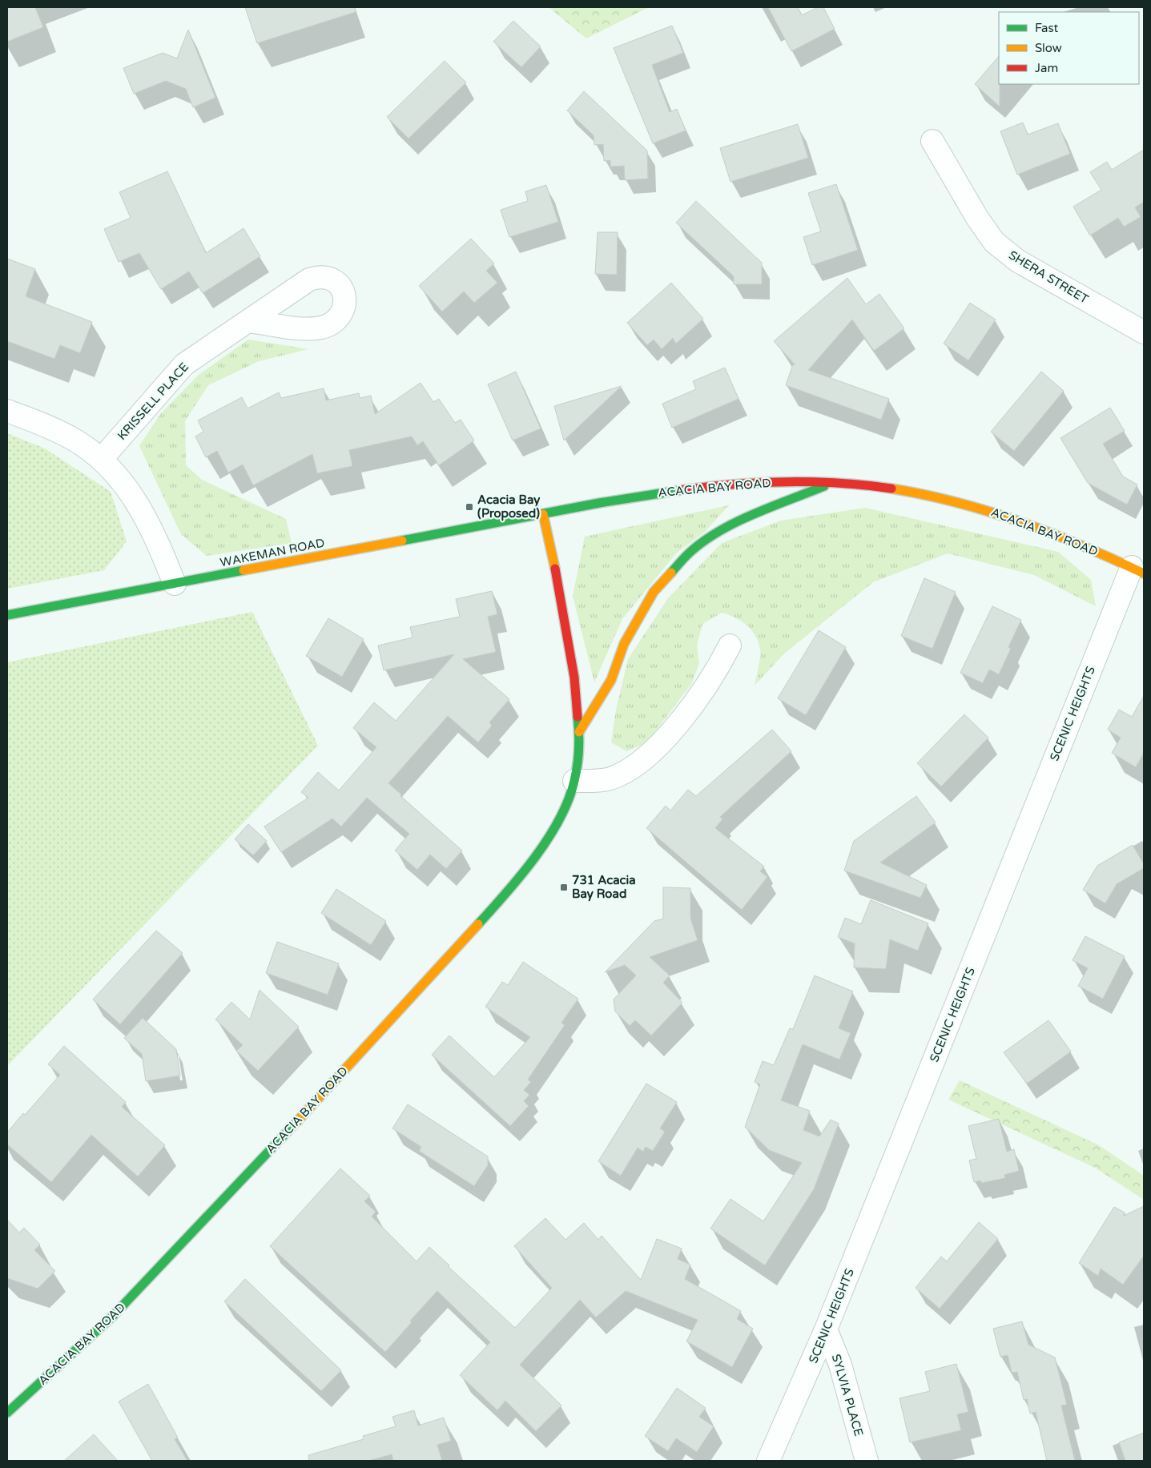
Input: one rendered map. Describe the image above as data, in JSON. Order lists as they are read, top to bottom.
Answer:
{
  "streets": {
    "street": [
      "SHERA STREET",
      "KRISSELL PLACE",
      "ACACIA BAY ROAD",
      "WAKEMAN ROAD",
      "SCENIC HEIGHTS",
      "SYLVIA PLACE"
    ]
  },
  "crossings": [
    ["ACACIA BAY ROAD", "WAKEMAN ROAD"],
    ["ACACIA BAY ROAD", "SCENIC HEIGHTS"],
    ["SCENIC HEIGHTS", "SYLVIA PLACE"]
  ],
  "places": {
    "transit": ["Acacia Bay (Proposed)", "731 Acacia Bay Road"]
  },
  "legend": ["Fast", "Slow", "Jam"]
}
